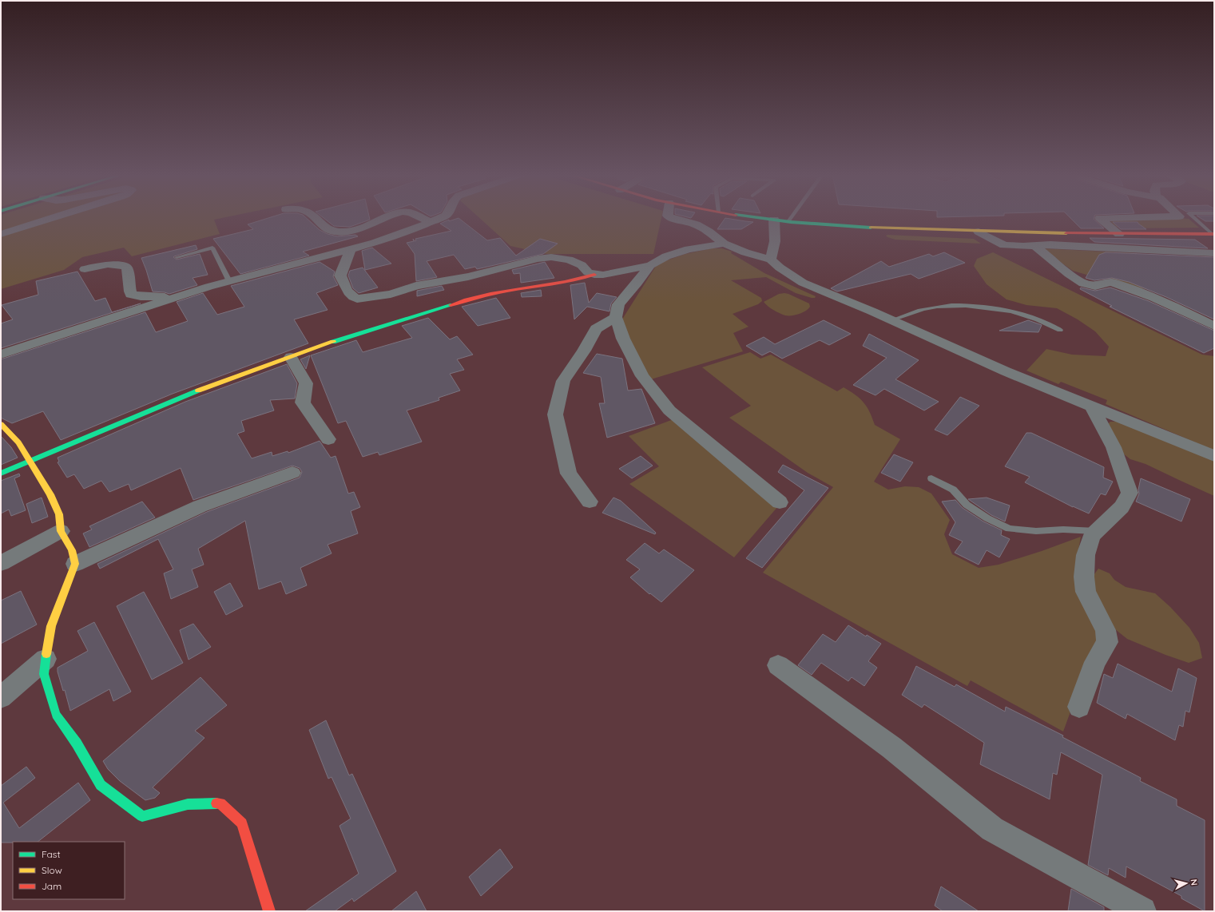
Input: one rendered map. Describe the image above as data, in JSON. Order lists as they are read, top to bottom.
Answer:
{
  "legend": ["Fast", "Slow", "Jam"],
  "north": "right"
}
